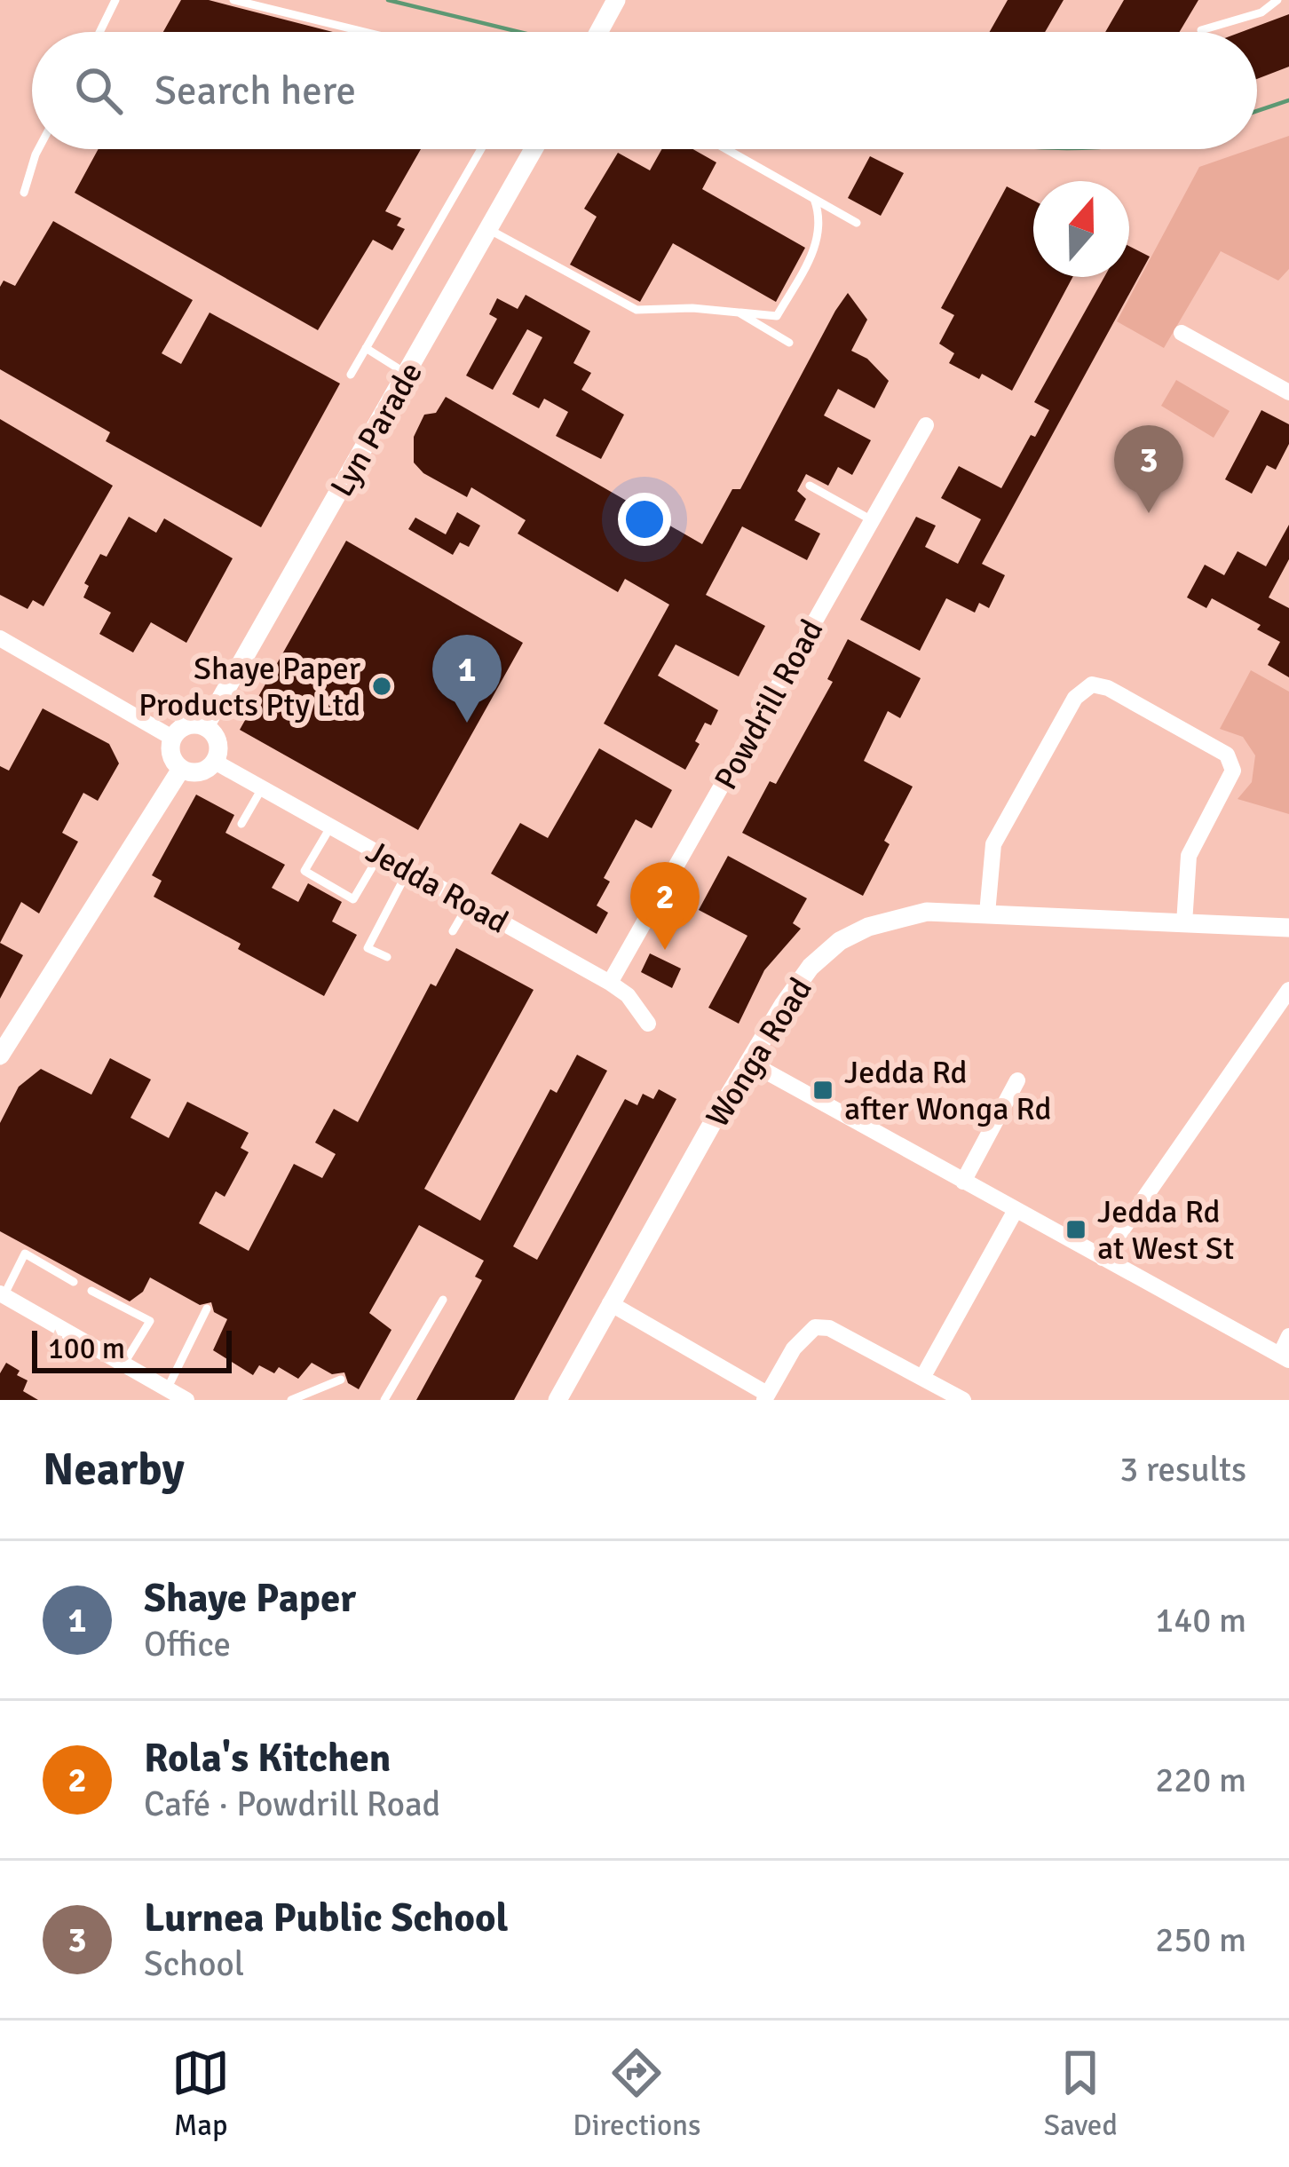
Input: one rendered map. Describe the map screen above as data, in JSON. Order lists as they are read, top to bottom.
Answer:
{
  "streets": {
    "street": [
      "Lyn Parade",
      "Powdrill Road",
      "Jedda Road",
      "Wonga Road"
    ]
  },
  "crossings": [
    ["Lyn Parade", "Jedda Road"],
    ["Powdrill Road", "Jedda Road"]
  ],
  "places": {
    "other": ["Shaye Paper Products Pty Ltd"],
    "transit": ["Jedda Rd after Wonga Rd", "Jedda Rd at West St"]
  },
  "scale_bar": "100 m",
  "north": "top",
  "page": {
    "search": "Search here",
    "pins": ["3", "1", "2"],
    "scale": "100 m",
    "heading": ["Nearby", "3 results"],
    "list": [
      {
        "mark": "1",
        "name": "Shaye Paper",
        "note": "Office",
        "value": "140 m"
      },
      {
        "mark": "2",
        "name": "Rola's Kitchen",
        "note": "Café · Powdrill Road",
        "value": "220 m"
      },
      {
        "mark": "3",
        "name": "Lurnea Public School",
        "note": "School",
        "value": "250 m"
      }
    ],
    "nav": ["Map", "Directions", "Saved"]
  }
}
